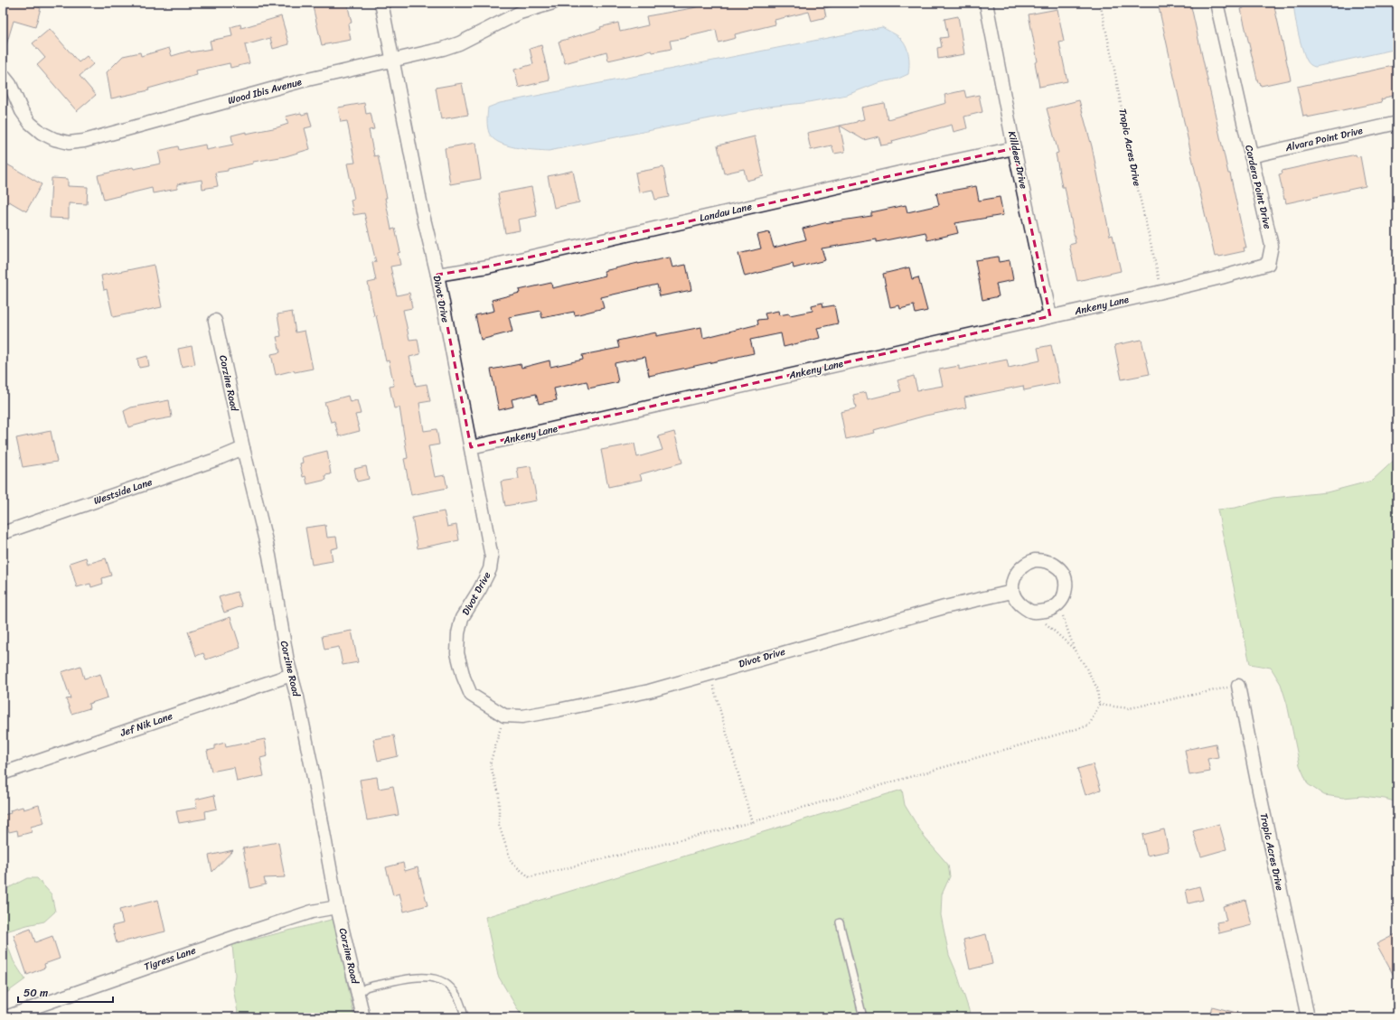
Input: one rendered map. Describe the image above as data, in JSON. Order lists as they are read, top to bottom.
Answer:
{
  "streets": {
    "street": [
      "Wood Ibis Avenue",
      "Alvara Point Drive",
      "Tropic Acres Drive",
      "Killdeer Drive",
      "Cordera Point Drive",
      "Landau Lane",
      "Divot Drive",
      "Ankeny Lane",
      "Corzine Road",
      "Westside Lane",
      "Jef Nik Lane",
      "Tigress Lane"
    ]
  },
  "crossings": [
    ["Wood Ibis Avenue", "Divot Drive"],
    ["Alvara Point Drive", "Cordera Point Drive"],
    ["Tropic Acres Drive", "Cordera Point Drive"],
    ["Tropic Acres Drive", "Ankeny Lane"],
    ["Killdeer Drive", "Landau Lane"],
    ["Killdeer Drive", "Ankeny Lane"],
    ["Cordera Point Drive", "Ankeny Lane"],
    ["Landau Lane", "Divot Drive"],
    ["Divot Drive", "Ankeny Lane"],
    ["Corzine Road", "Westside Lane"],
    ["Corzine Road", "Jef Nik Lane"],
    ["Corzine Road", "Tigress Lane"]
  ],
  "scale_bar": "50 m"
}
